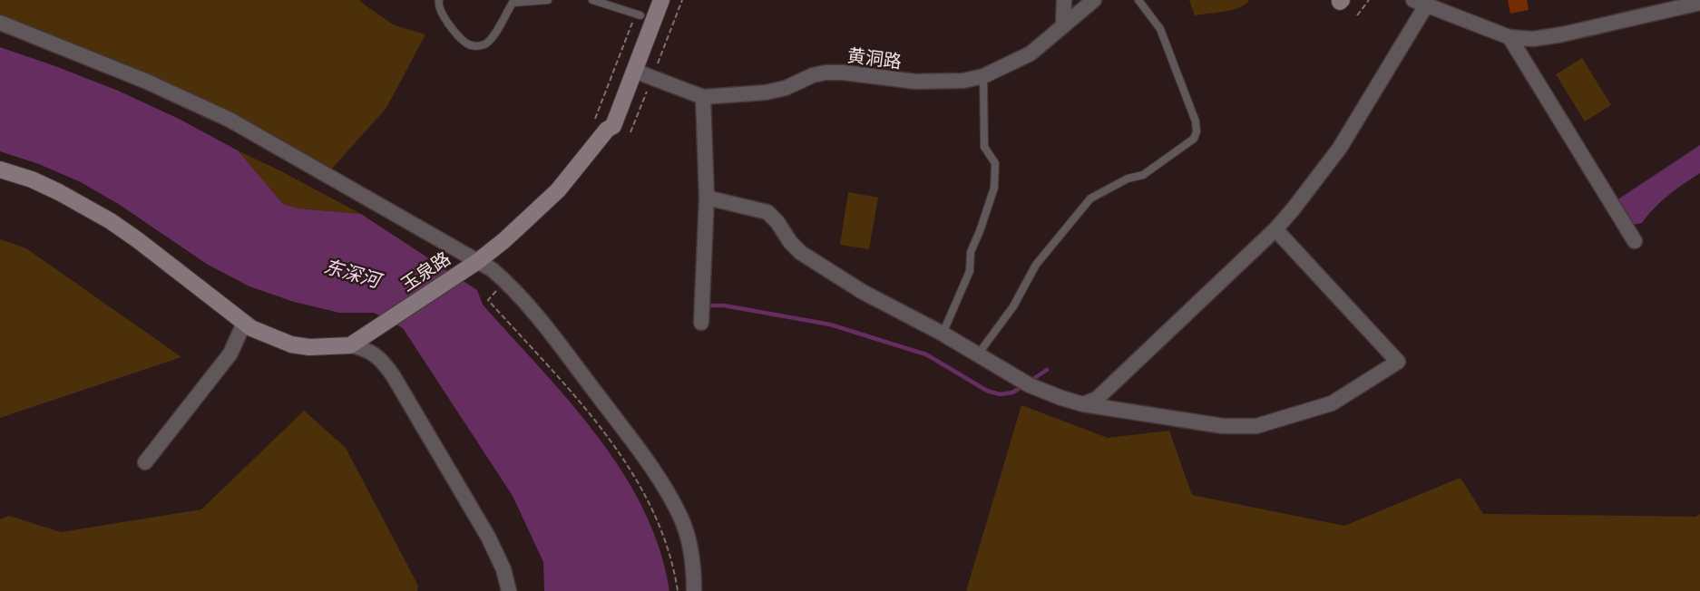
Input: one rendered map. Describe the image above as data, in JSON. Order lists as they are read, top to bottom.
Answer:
{
  "streets": {
    "street": ["黄洞路", "玉泉路"]
  },
  "crossings": [
    ["黄洞路", "玉泉路"]
  ],
  "water": ["东深河"]
}
